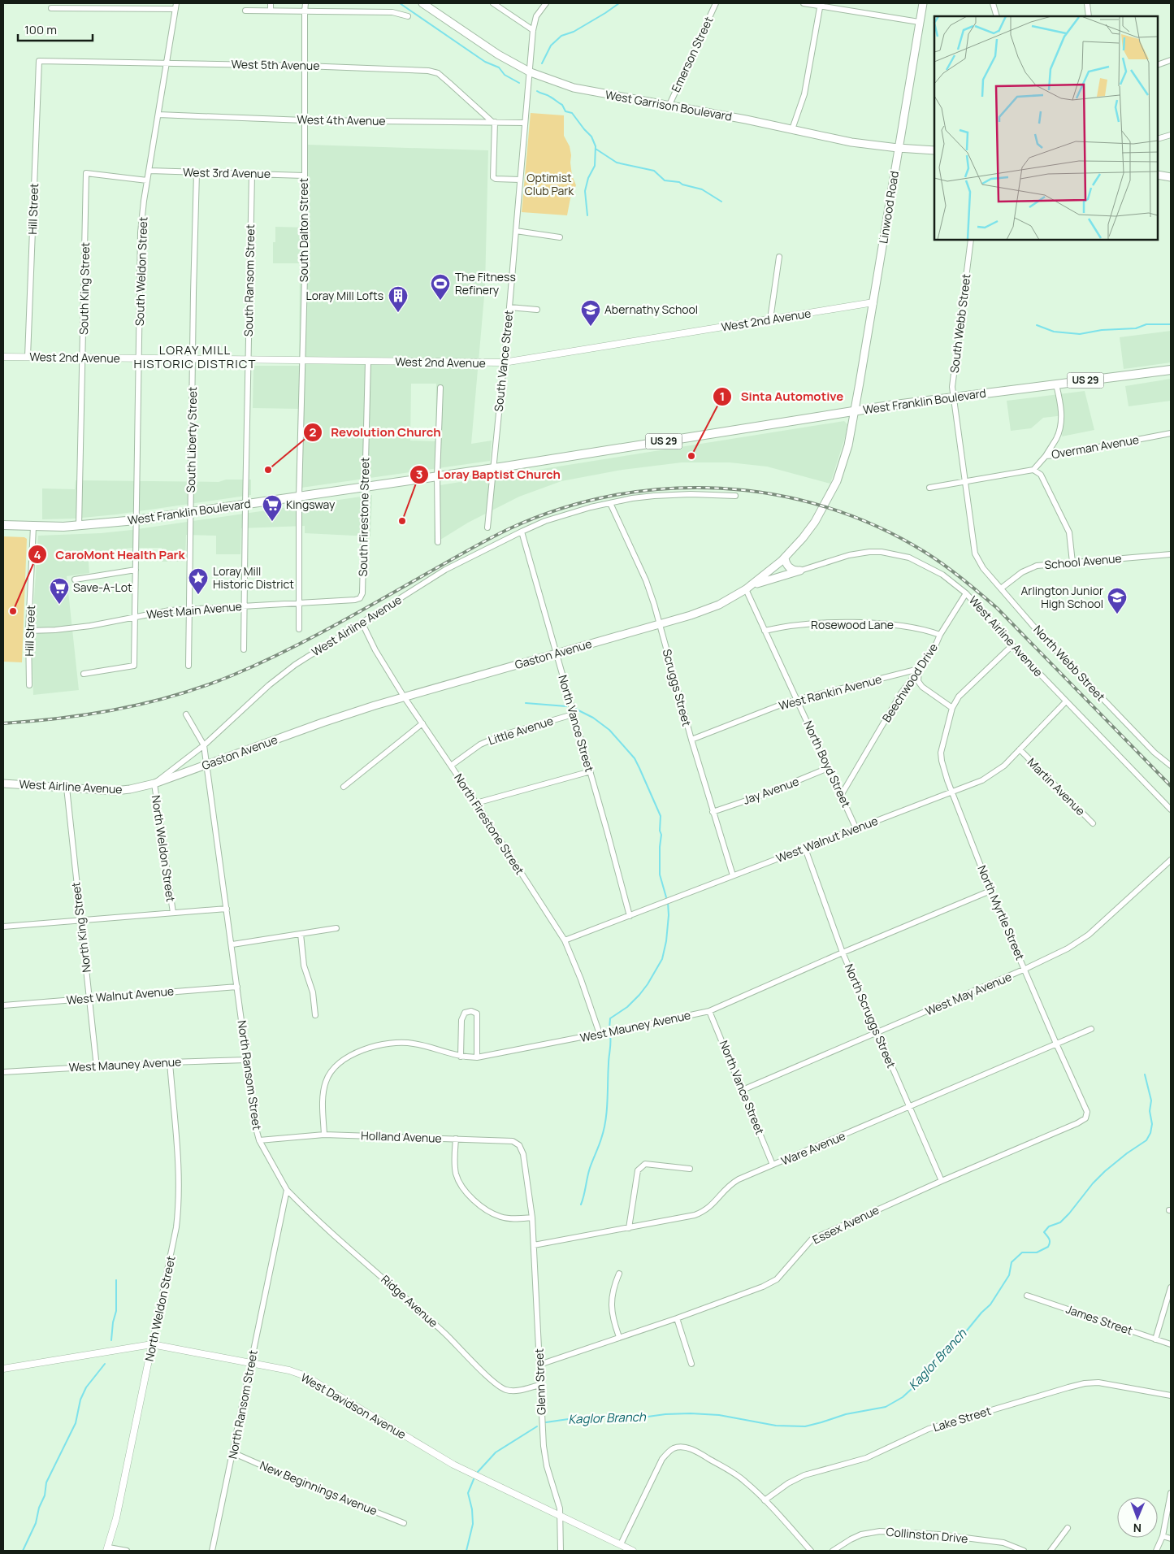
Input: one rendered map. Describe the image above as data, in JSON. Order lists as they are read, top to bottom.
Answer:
{
  "streets": {
    "main road": [
      "West Garrison Boulevard",
      "Linwood Road",
      "US 29",
      "West Franklin Boulevard",
      "West Airline Avenue",
      "Gaston Avenue"
    ],
    "street": [
      "Emerson Street",
      "West 5th Avenue",
      "West 4th Avenue",
      "West 3rd Avenue",
      "Hill Street",
      "South Dalton Street",
      "South Weldon Street",
      "South Ransom Street",
      "South King Street",
      "West 2nd Avenue",
      "South Webb Street",
      "South Vance Street",
      "South Liberty Street",
      "Overman Avenue",
      "South Firestone Street",
      "School Avenue",
      "West Main Avenue",
      "Rosewood Lane",
      "North Webb Street",
      "Beechwood Drive",
      "Scruggs Street",
      "West Rankin Avenue",
      "North Vance Street",
      "Little Avenue",
      "North Boyd Street",
      "Martin Avenue",
      "Jay Avenue",
      "North Firestone Street",
      "West Walnut Avenue",
      "North Weldon Street",
      "North Myrtle Street",
      "North King Street",
      "West May Avenue",
      "North Scruggs Street",
      "West Mauney Avenue",
      "North Ransom Street",
      "Holland Avenue",
      "Ware Avenue",
      "Essex Avenue",
      "Ridge Avenue",
      "James Street",
      "Glenn Street",
      "West Davidson Avenue",
      "Lake Street",
      "New Beginnings Avenue",
      "Collinston Drive"
    ]
  },
  "crossings": [
    ["Emerson Street", "West Garrison Boulevard"],
    ["West 5th Avenue", "West 4th Avenue"],
    ["West 5th Avenue", "Hill Street"],
    ["West 5th Avenue", "South Dalton Street"],
    ["West 5th Avenue", "South Weldon Street"],
    ["West Garrison Boulevard", "Linwood Road"],
    ["West Garrison Boulevard", "South Vance Street"],
    ["West 4th Avenue", "South Dalton Street"],
    ["West 4th Avenue", "South Weldon Street"],
    ["West 4th Avenue", "South Vance Street"],
    ["West 3rd Avenue", "South Dalton Street"],
    ["West 3rd Avenue", "South Weldon Street"],
    ["West 3rd Avenue", "South Ransom Street"],
    ["West 3rd Avenue", "South Liberty Street"],
    ["Linwood Road", "West 2nd Avenue"],
    ["Linwood Road", "West Franklin Boulevard"],
    ["Linwood Road", "Gaston Avenue"],
    ["Hill Street", "West 2nd Avenue"],
    ["Hill Street", "West Franklin Boulevard"],
    ["Hill Street", "West Main Avenue"],
    ["South Dalton Street", "West 2nd Avenue"],
    ["South Dalton Street", "West Franklin Boulevard"],
    ["South Dalton Street", "West Main Avenue"],
    ["South Weldon Street", "South King Street"],
    ["South Weldon Street", "West 2nd Avenue"],
    ["South Weldon Street", "West Franklin Boulevard"],
    ["South Weldon Street", "West Main Avenue"],
    ["South Ransom Street", "West 2nd Avenue"],
    ["South Ransom Street", "West Franklin Boulevard"],
    ["South Ransom Street", "West Main Avenue"],
    ["South King Street", "West 2nd Avenue"],
    ["South King Street", "West Franklin Boulevard"],
    ["West 2nd Avenue", "South Vance Street"],
    ["West 2nd Avenue", "South Liberty Street"],
    ["West 2nd Avenue", "South Firestone Street"],
    ["South Webb Street", "West Franklin Boulevard"],
    ["South Webb Street", "North Webb Street"],
    ["South Vance Street", "West Franklin Boulevard"],
    ["West Franklin Boulevard", "South Liberty Street"],
    ["West Franklin Boulevard", "South Firestone Street"],
    ["West Franklin Boulevard", "Gaston Avenue"],
    ["South Liberty Street", "West Main Avenue"],
    ["South Firestone Street", "West Main Avenue"],
    ["School Avenue", "North Webb Street"],
    ["Rosewood Lane", "Beechwood Drive"],
    ["Rosewood Lane", "North Boyd Street"],
    ["West Airline Avenue", "Gaston Avenue"],
    ["West Airline Avenue", "Beechwood Drive"],
    ["West Airline Avenue", "Scruggs Street"],
    ["West Airline Avenue", "North Vance Street"],
    ["West Airline Avenue", "North Firestone Street"],
    ["West Airline Avenue", "West Walnut Avenue"],
    ["West Airline Avenue", "North Weldon Street"],
    ["West Airline Avenue", "North King Street"],
    ["West Airline Avenue", "North Ransom Street"],
    ["Gaston Avenue", "Scruggs Street"],
    ["Gaston Avenue", "North Vance Street"],
    ["Gaston Avenue", "North Boyd Street"],
    ["Gaston Avenue", "North Firestone Street"],
    ["Gaston Avenue", "North Weldon Street"],
    ["Gaston Avenue", "North Ransom Street"],
    ["Beechwood Drive", "West Rankin Avenue"],
    ["Beechwood Drive", "North Boyd Street"],
    ["Scruggs Street", "West Rankin Avenue"],
    ["Scruggs Street", "Jay Avenue"],
    ["Scruggs Street", "West Walnut Avenue"],
    ["West Rankin Avenue", "North Boyd Street"],
    ["North Vance Street", "Little Avenue"],
    ["North Vance Street", "West Walnut Avenue"],
    ["North Vance Street", "West May Avenue"],
    ["North Vance Street", "West Mauney Avenue"],
    ["North Vance Street", "Ware Avenue"],
    ["Little Avenue", "North Firestone Street"],
    ["North Boyd Street", "Jay Avenue"],
    ["North Boyd Street", "West Walnut Avenue"],
    ["Martin Avenue", "West Walnut Avenue"],
    ["North Firestone Street", "West Walnut Avenue"],
    ["North Firestone Street", "West Mauney Avenue"],
    ["West Walnut Avenue", "North Myrtle Street"],
    ["West Walnut Avenue", "North King Street"],
    ["West Walnut Avenue", "North Scruggs Street"],
    ["West Walnut Avenue", "North Ransom Street"],
    ["North Weldon Street", "West Mauney Avenue"],
    ["North Weldon Street", "West Davidson Avenue"],
    ["North Myrtle Street", "West May Avenue"],
    ["North Myrtle Street", "West Mauney Avenue"],
    ["North Myrtle Street", "Ware Avenue"],
    ["North Myrtle Street", "Essex Avenue"],
    ["North King Street", "West Mauney Avenue"],
    ["West May Avenue", "North Scruggs Street"],
    ["North Scruggs Street", "West Mauney Avenue"],
    ["North Scruggs Street", "Ware Avenue"],
    ["North Scruggs Street", "Essex Avenue"],
    ["West Mauney Avenue", "North Ransom Street"],
    ["West Mauney Avenue", "Holland Avenue"],
    ["North Ransom Street", "Holland Avenue"],
    ["North Ransom Street", "Ridge Avenue"],
    ["North Ransom Street", "West Davidson Avenue"],
    ["North Ransom Street", "New Beginnings Avenue"],
    ["Holland Avenue", "Glenn Street"],
    ["Ware Avenue", "Glenn Street"],
    ["Essex Avenue", "Glenn Street"],
    ["Ridge Avenue", "Glenn Street"],
    ["Glenn Street", "West Davidson Avenue"]
  ],
  "districts": ["LORAY MILL HISTORIC DISTRICT"],
  "water": ["Kaglor Branch"],
  "parks": ["Optimist Club Park"],
  "places": {
    "sports": ["The Fitness Refinery"],
    "building": ["Loray Mill Lofts"],
    "school or university": ["Abernathy School", "Arlington Junior High School"],
    "other": [
      "Sinta Automotive",
      "Revolution Church",
      "Loray Baptist Church",
      "CaroMont Health Park"
    ],
    "supermarket": ["Kingsway", "Save-A-Lot"],
    "place": ["Loray Mill Historic District"]
  },
  "scale_bar": "100 m",
  "north": "bottom"
}
